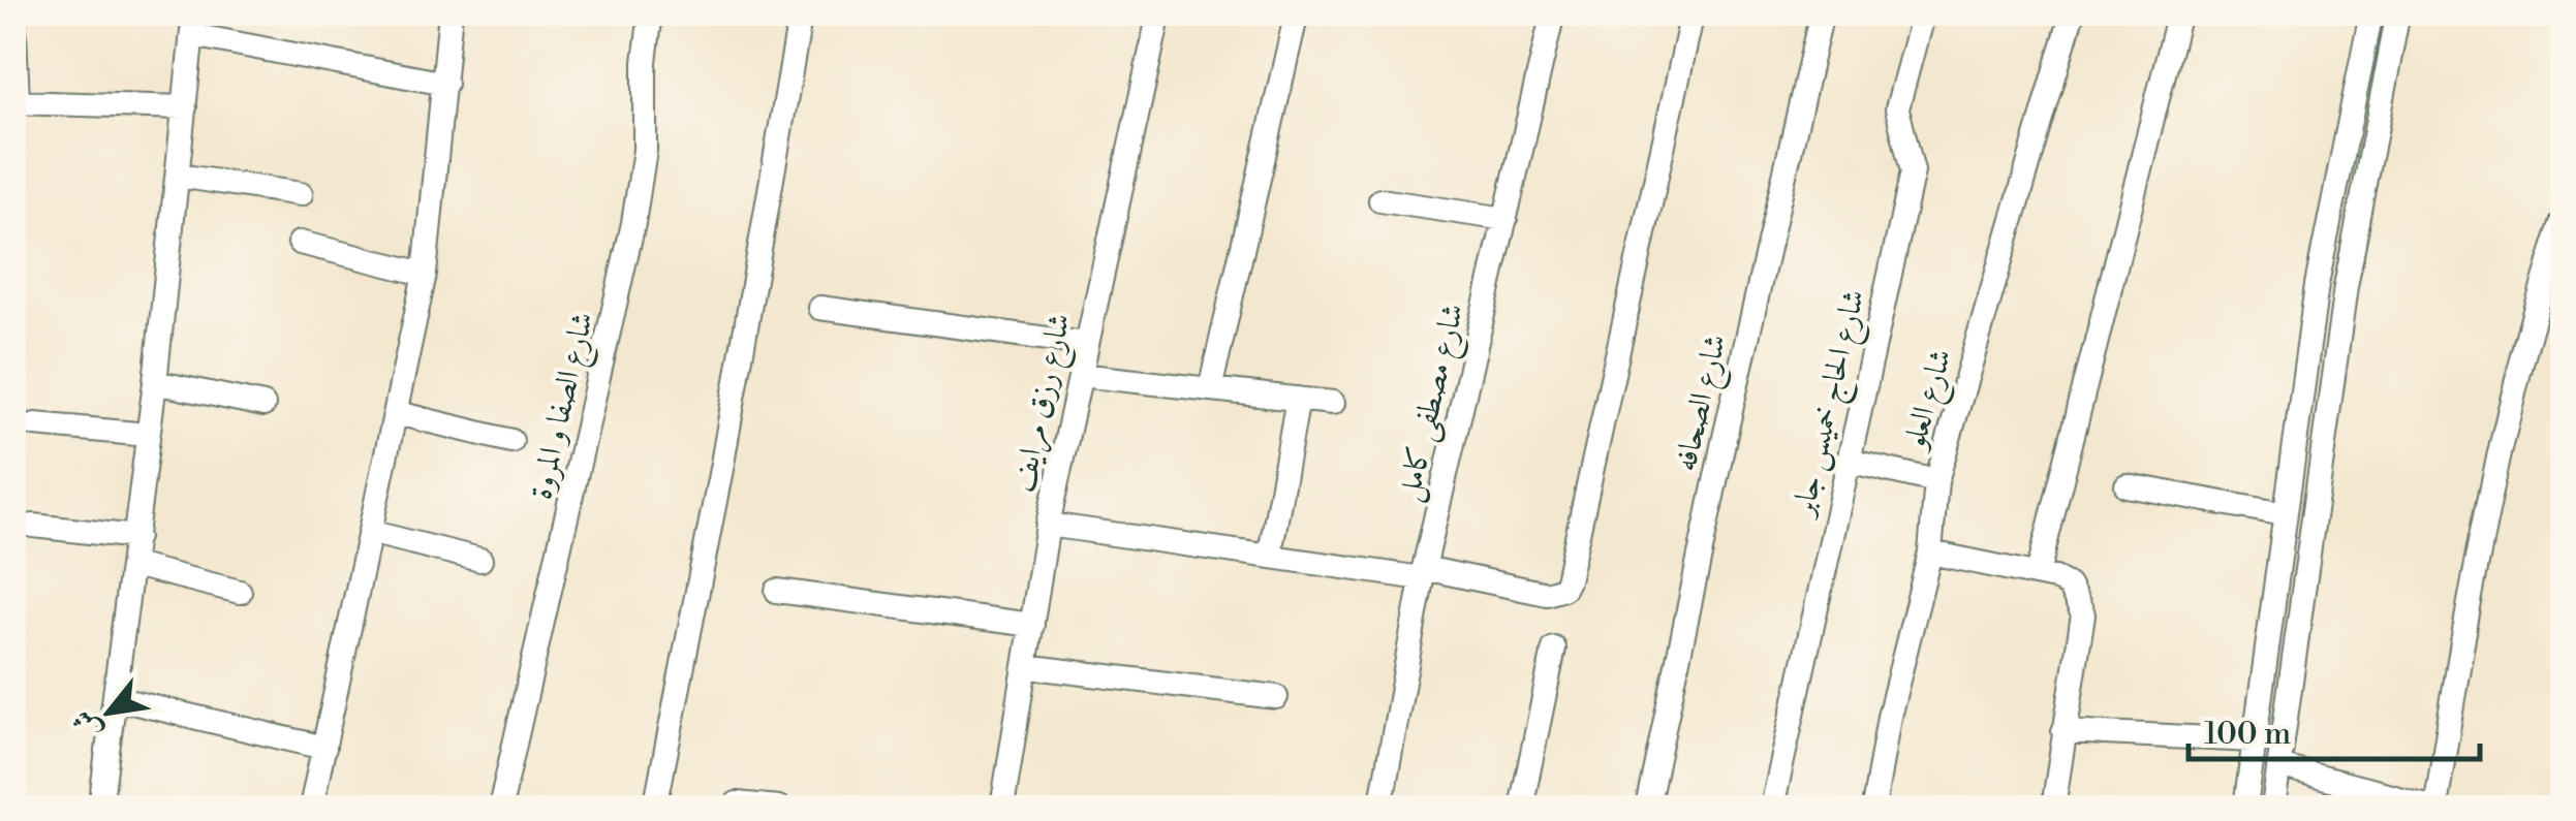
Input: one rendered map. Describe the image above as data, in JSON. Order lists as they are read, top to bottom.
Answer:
{
  "streets": {
    "street": [
      "شارع العلو",
      "شارع رزق مرايف",
      "شارع مصطفى كامل",
      "شارع الصحافه",
      "شارع الحاج خميس جابر",
      "شارع الصفا و المروة"
    ]
  },
  "scale_bar": "100 m",
  "north": "bottom left"
}
